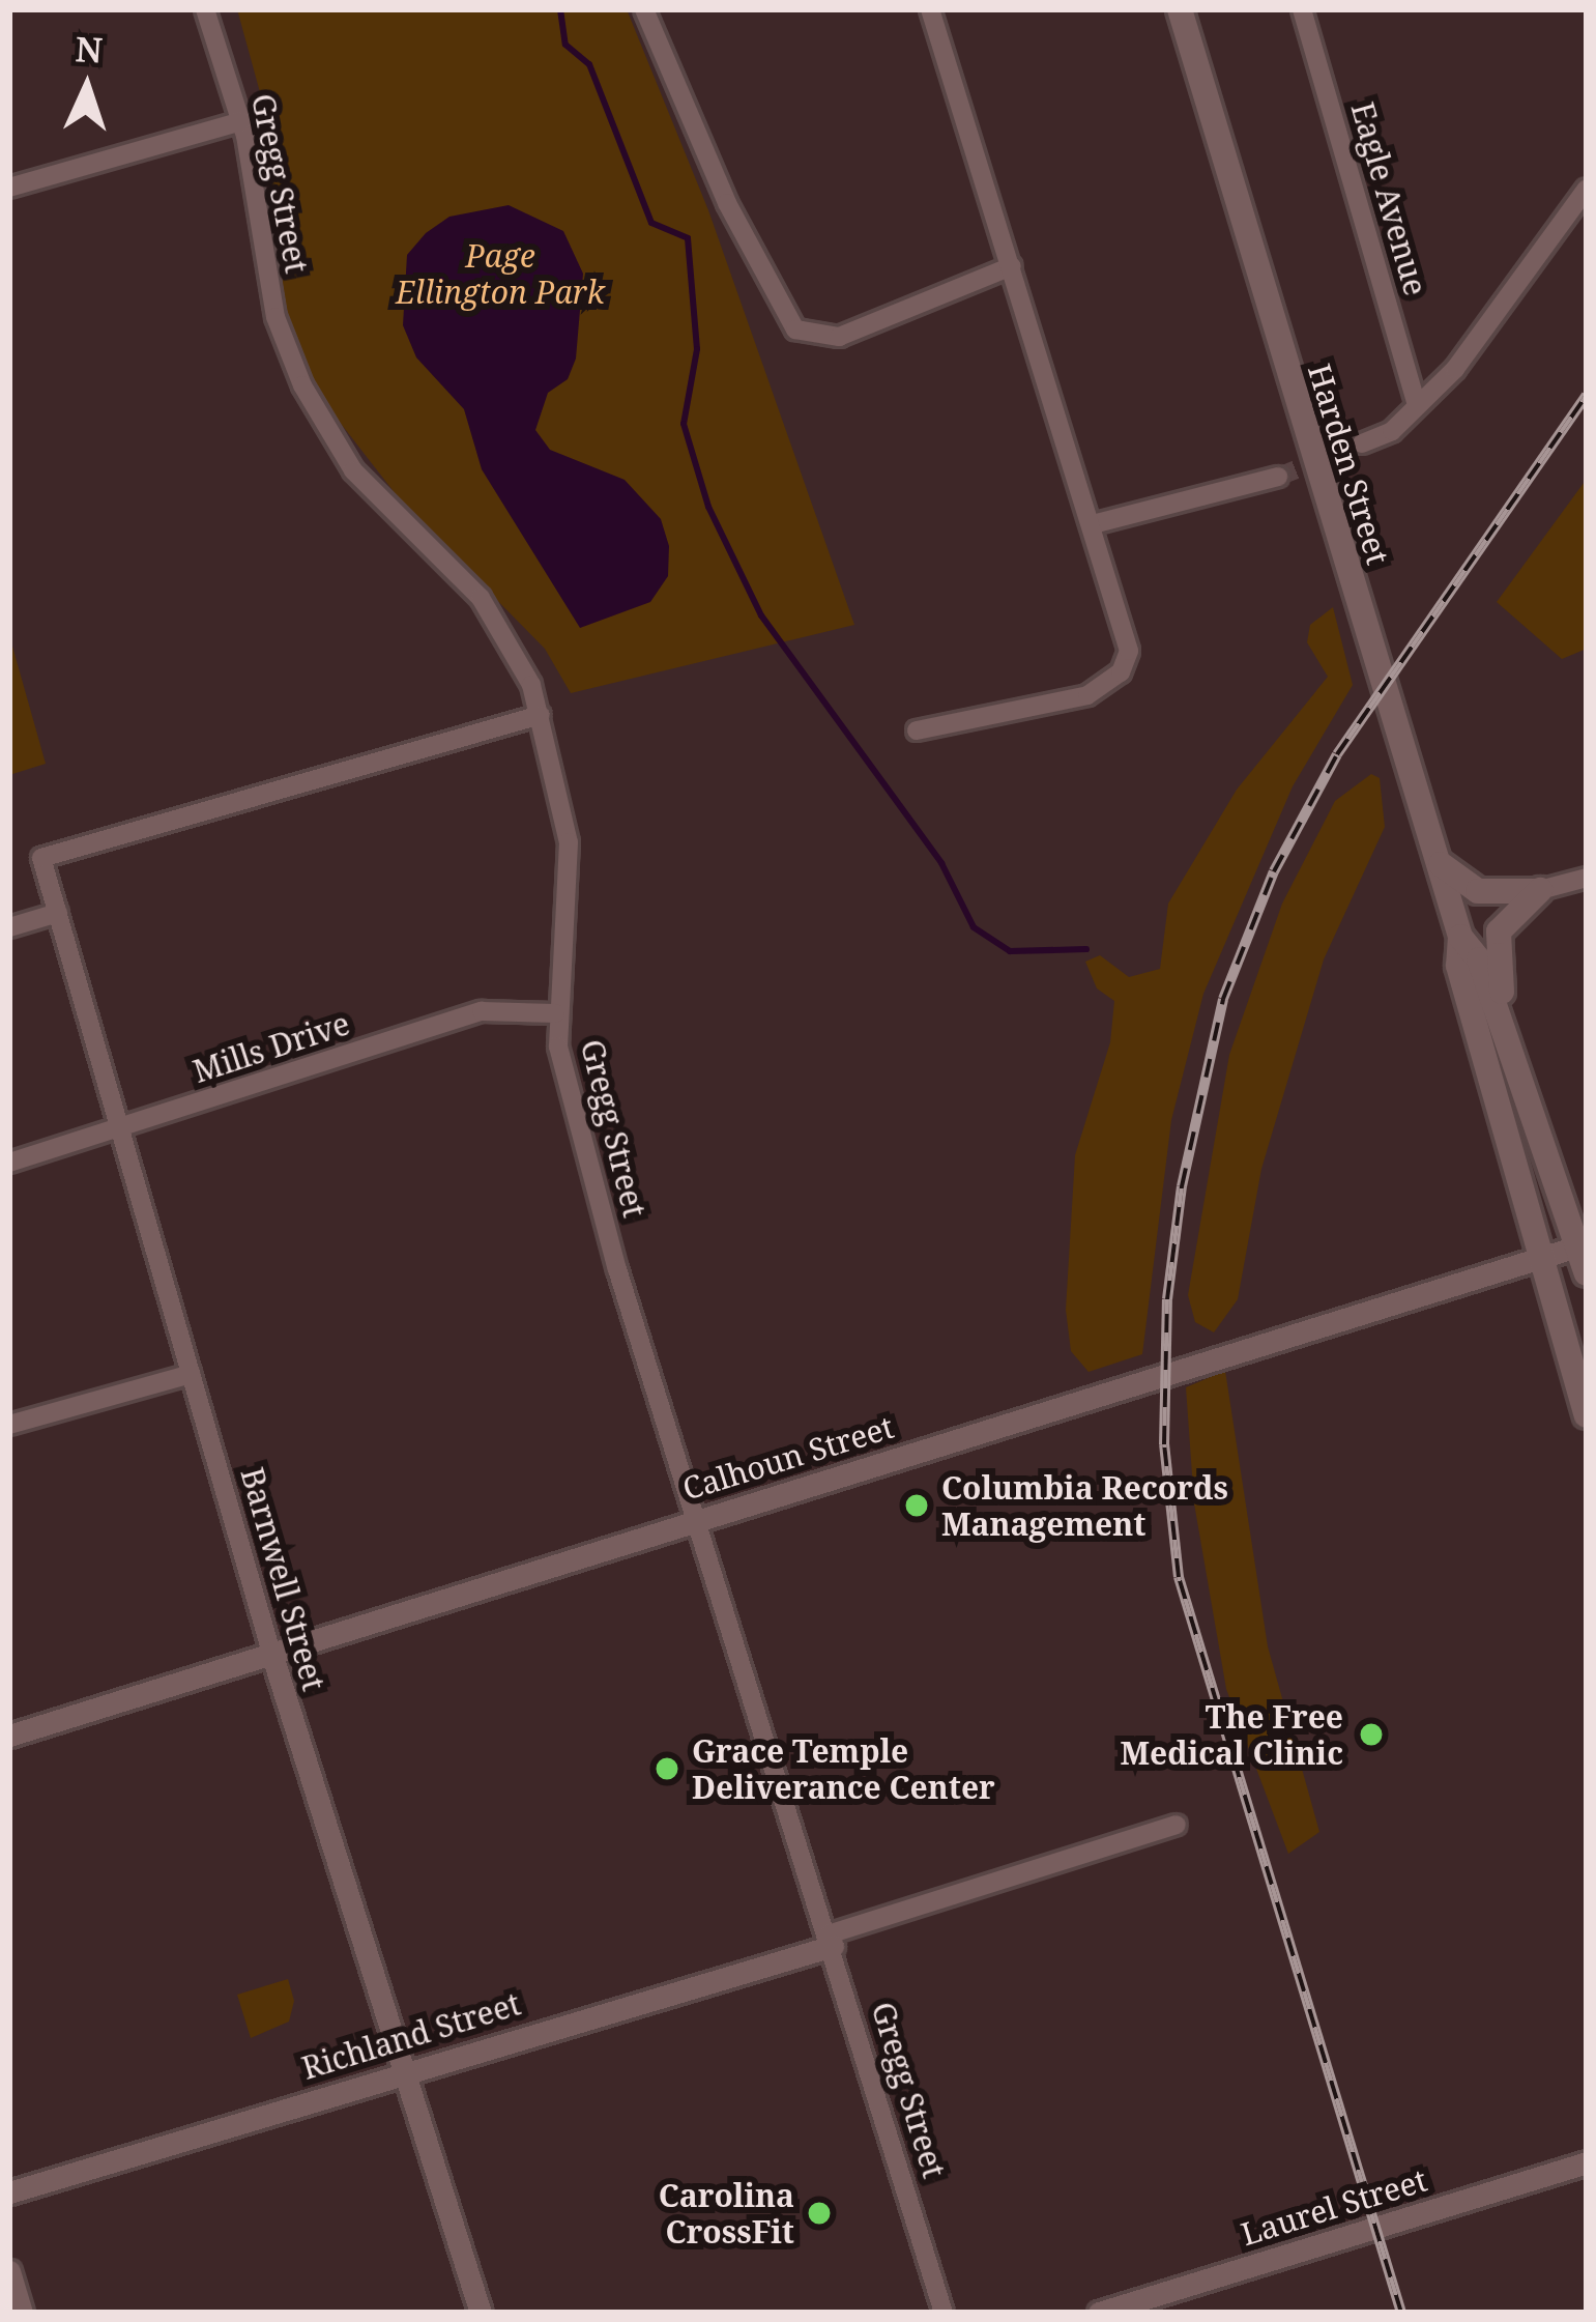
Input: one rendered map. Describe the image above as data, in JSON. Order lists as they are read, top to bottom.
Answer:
{
  "streets": {
    "main road": ["Harden Street"],
    "street": [
      "Gregg Street",
      "Eagle Avenue",
      "Mills Drive",
      "Calhoun Street",
      "Barnwell Street",
      "Richland Street",
      "Laurel Street"
    ]
  },
  "crossings": [
    ["Gregg Street", "Mills Drive"],
    ["Gregg Street", "Calhoun Street"],
    ["Gregg Street", "Barnwell Street"],
    ["Gregg Street", "Richland Street"],
    ["Harden Street", "Calhoun Street"],
    ["Mills Drive", "Barnwell Street"],
    ["Calhoun Street", "Barnwell Street"],
    ["Barnwell Street", "Richland Street"]
  ],
  "parks": ["Page Ellington Park"],
  "places": [
    "Columbia Records Management",
    "The Free Medical Clinic",
    "Grace Temple Deliverance Center",
    "Carolina CrossFit"
  ],
  "north": "top"
}
